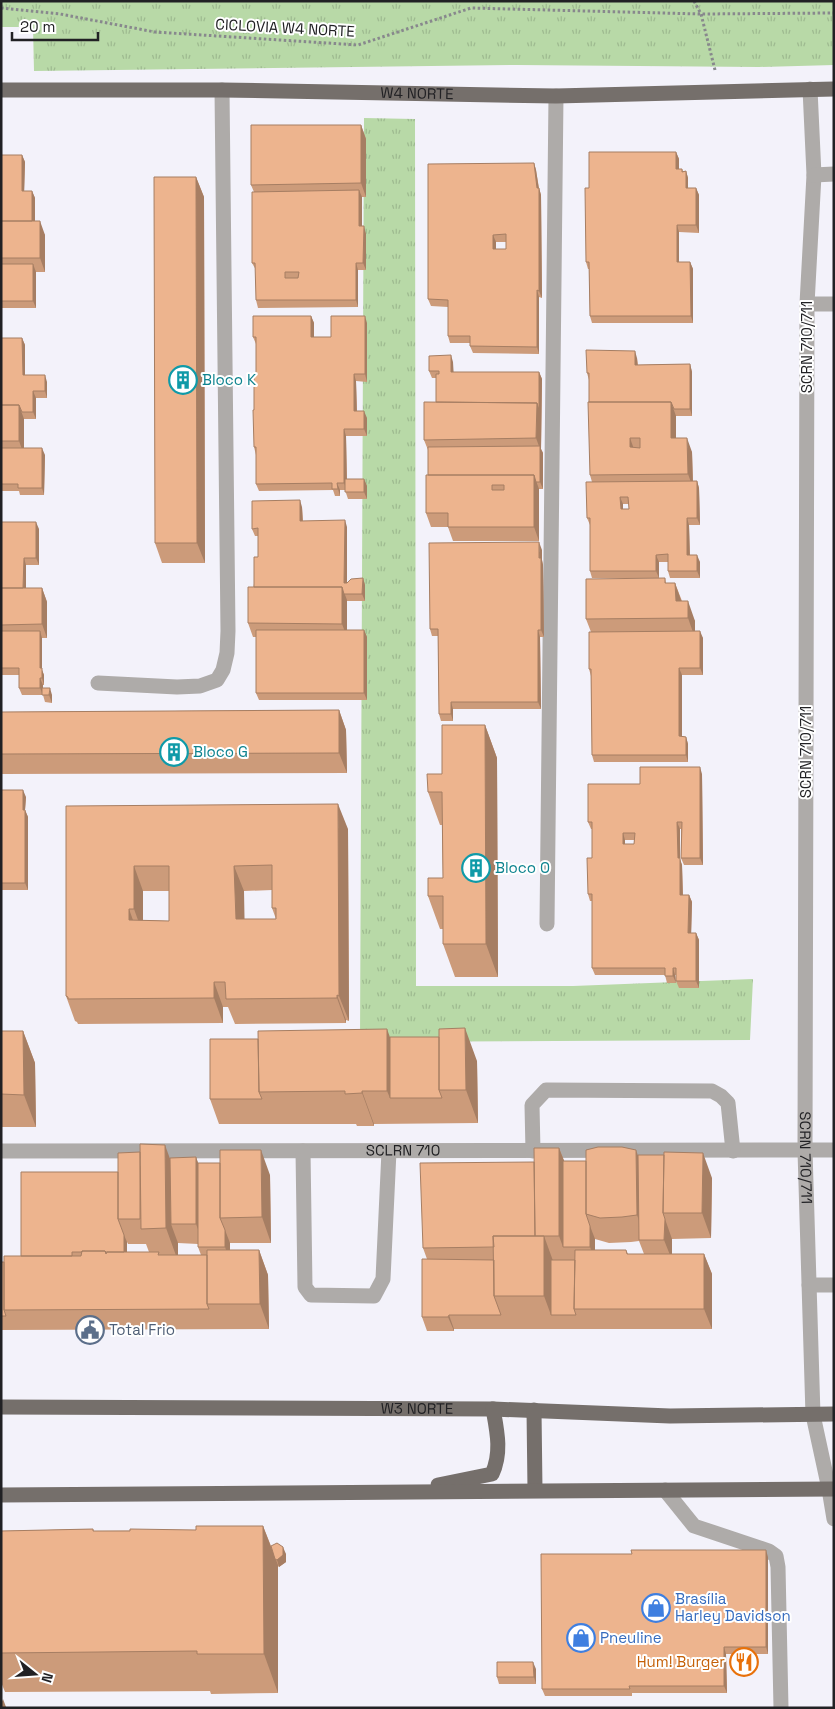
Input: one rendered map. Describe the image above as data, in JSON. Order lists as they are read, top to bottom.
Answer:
{
  "streets": {
    "main road": ["W4 NORTE", "W3 NORTE"],
    "street": ["SCRN 710/711", "SCLRN 710"],
    "path": ["CICLOVIA W4 NORTE"]
  },
  "crossings": [
    ["W4 NORTE", "SCRN 710/711"],
    ["SCRN 710/711", "SCLRN 710"],
    ["SCRN 710/711", "W3 NORTE"]
  ],
  "places": {
    "building": ["Bloco K", "Bloco G", "Bloco O"],
    "public building": ["Total Frio"],
    "shop": ["Brasília Harley Davidson", "Pneuline"],
    "restaurant": ["Hum! Burger"]
  },
  "scale_bar": "20 m",
  "north": "right"
}
